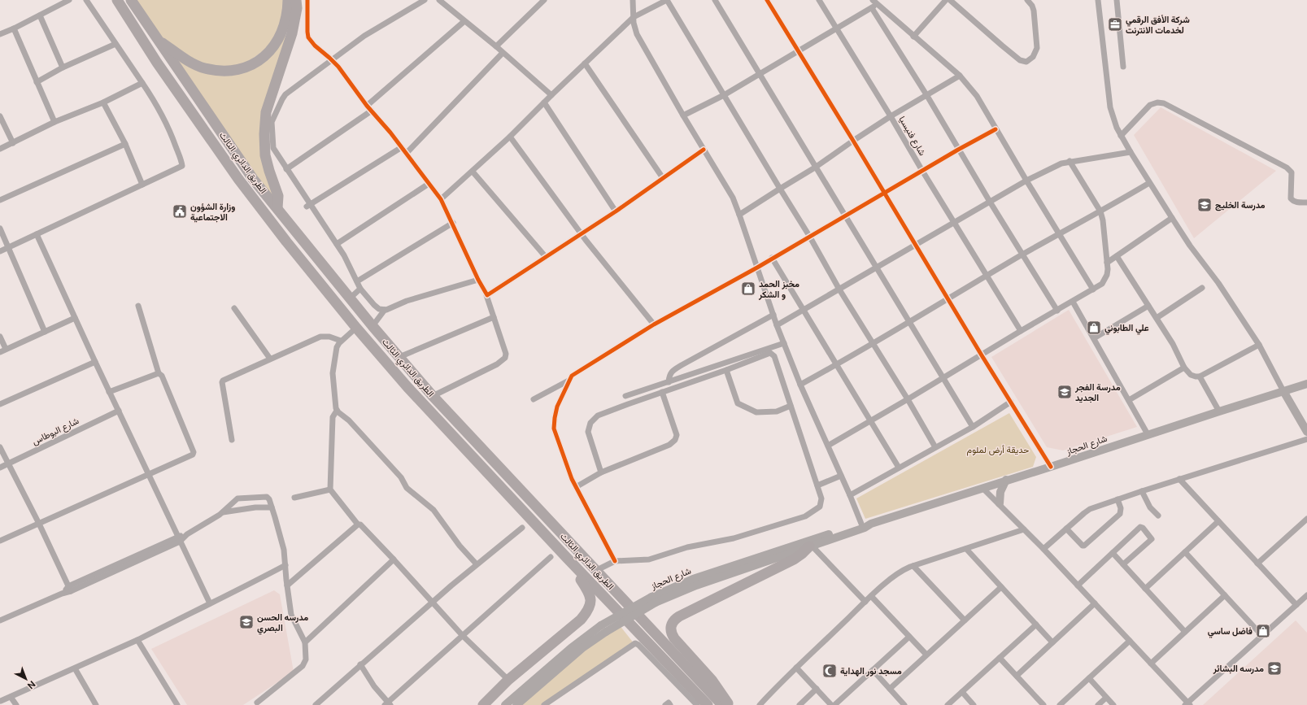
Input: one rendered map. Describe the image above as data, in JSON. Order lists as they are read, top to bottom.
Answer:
{
  "streets": {
    "highway": ["الطريق الدائري الثالث"],
    "main road": ["شارع الحجاز"],
    "street": ["شارع فنيسيا", "شارع البوطاس"]
  },
  "parks": ["حديقة أرض لملوم"],
  "places": {
    "office": ["شركة الأفق الرقمي لخدمات الانترنت"],
    "school or university": [
      "مدرسة الخليج",
      "مدرسة الفجر الجديد",
      "مدرسه الحسن البصري",
      "مدرسه البشائر"
    ],
    "public building": ["وزارة الشؤون الاجتماعية"],
    "shop": ["مخبز الحمد و الشكر", "علي الطابوني", "فاضل ساسي"],
    "mosque": ["مسجد نور الهداية"]
  },
  "north": "bottom right"
}
